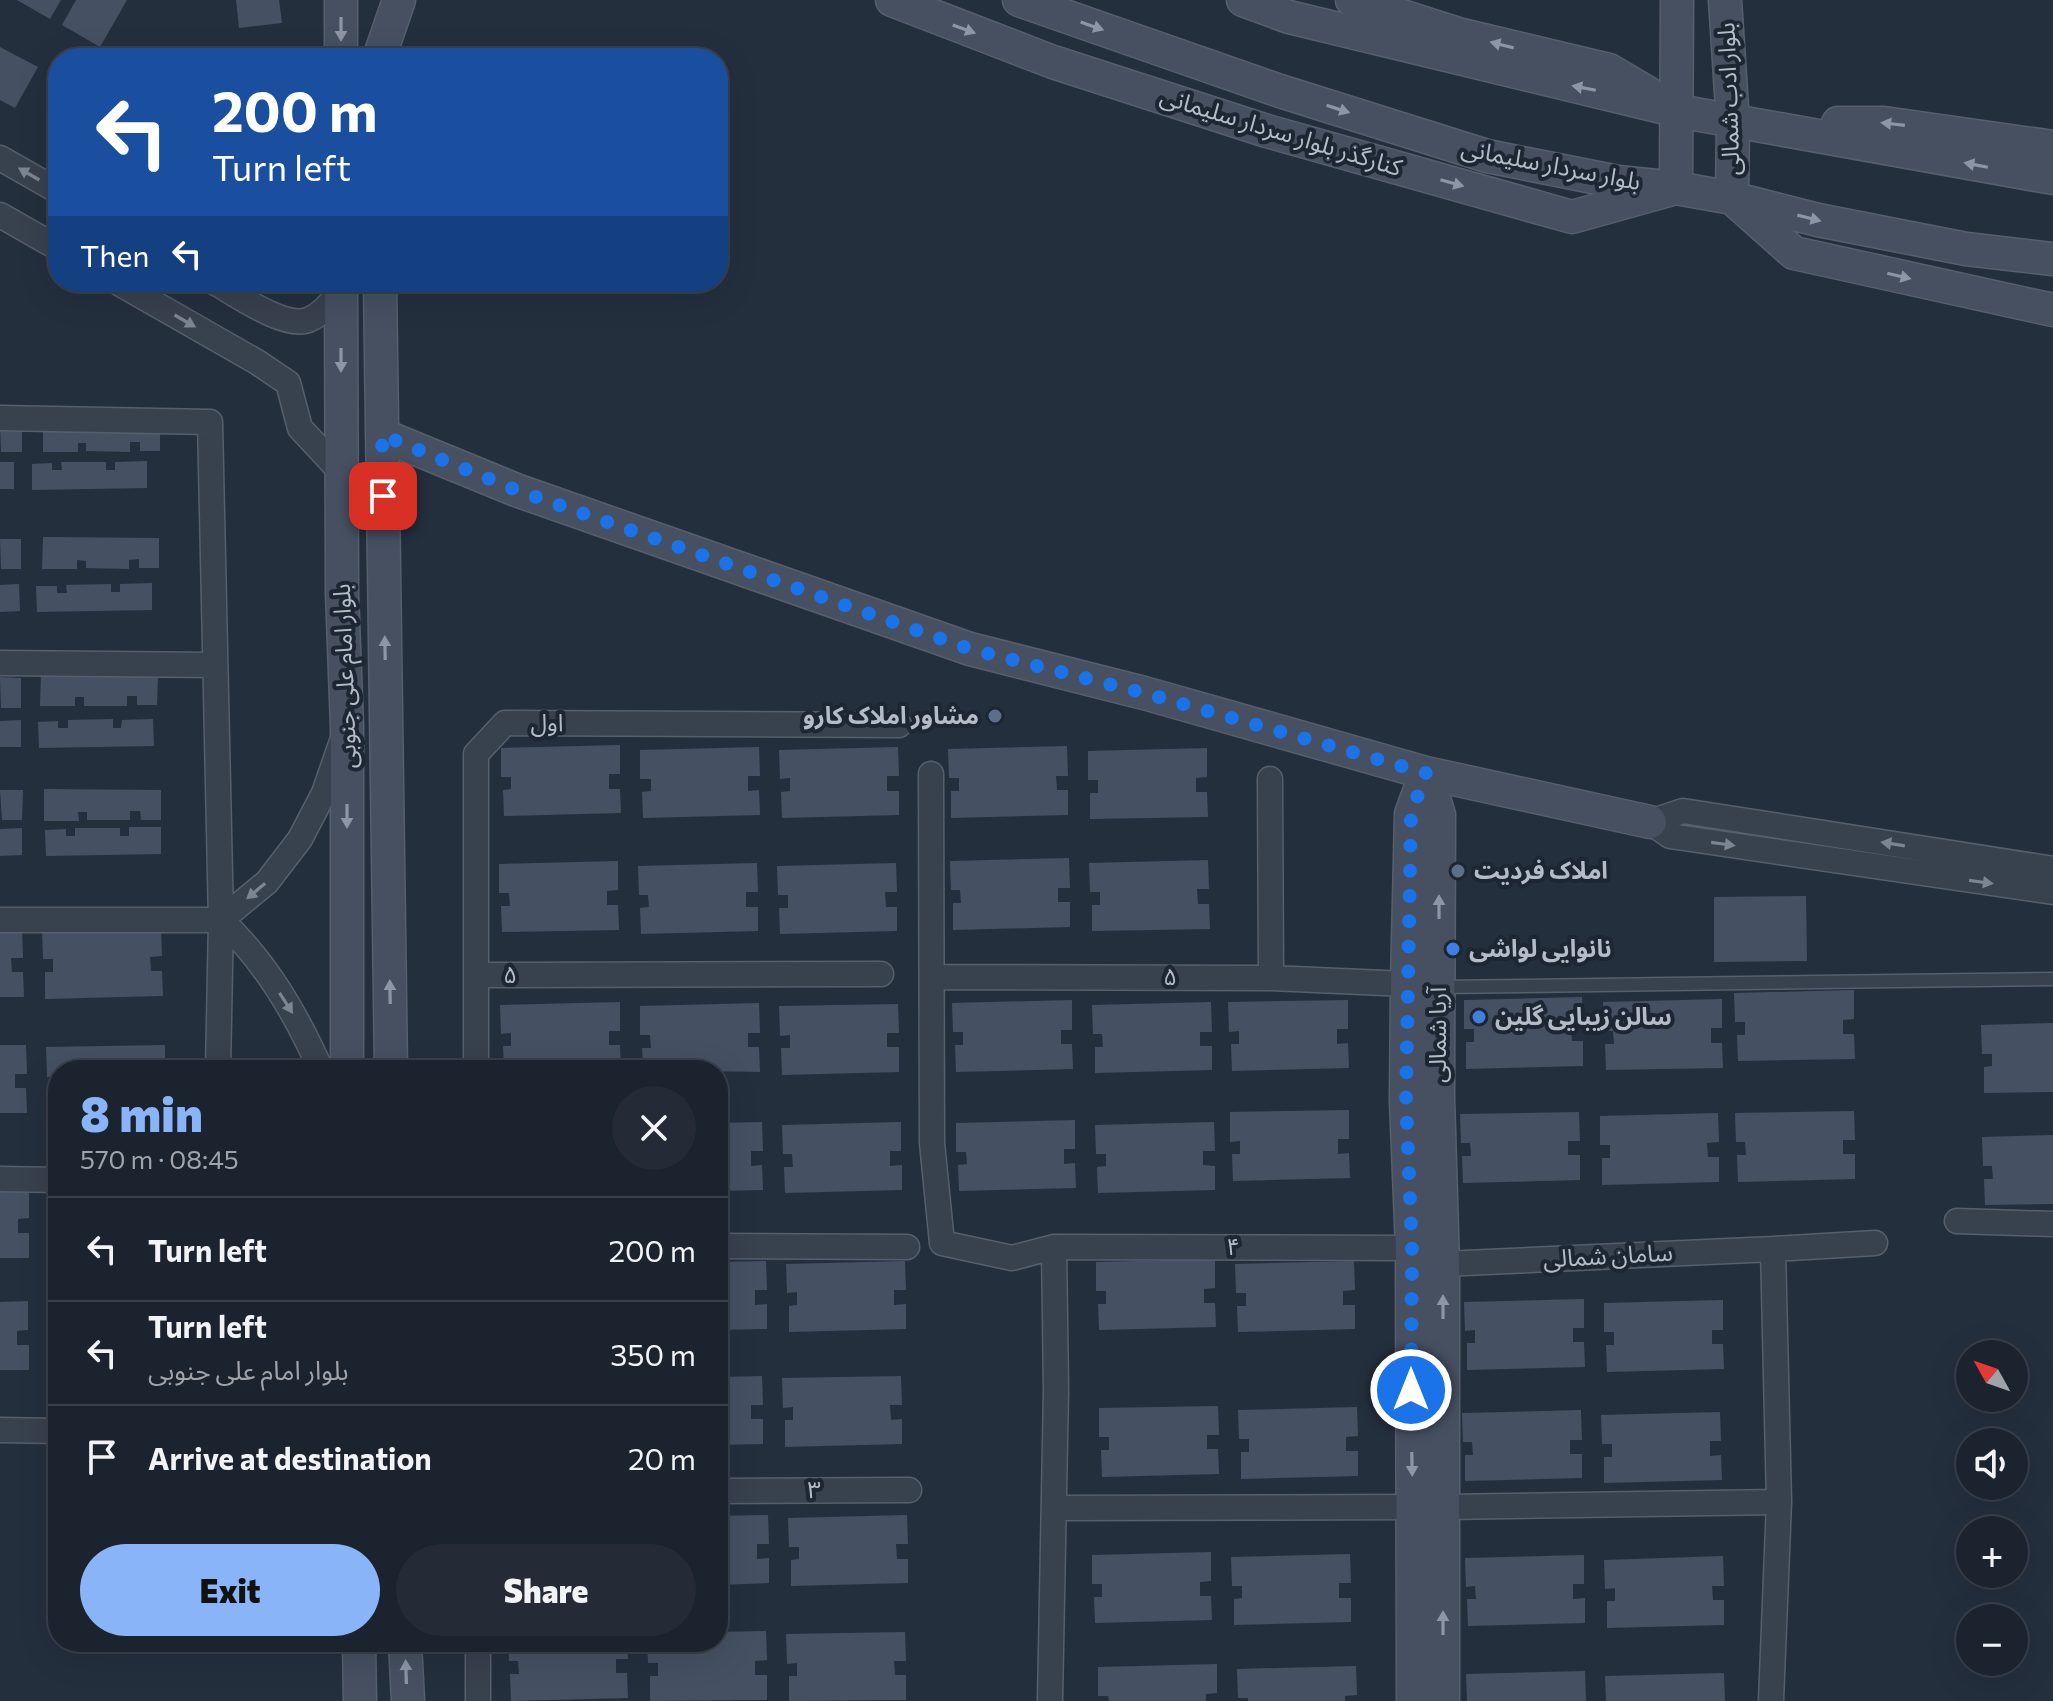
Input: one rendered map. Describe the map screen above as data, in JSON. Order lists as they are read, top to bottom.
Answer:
{
  "streets": {
    "street": [
      "بلوار ادب شمالی",
      "کنارگذر بلوار سردار سلیمانی",
      "بلوار سردار سلیمانی",
      "بلوار امام علی جنوبی",
      "اول",
      "۵",
      "آریا شمالی",
      "۴",
      "سامان شمالی",
      "۳"
    ]
  },
  "crossings": [
    ["بلوار ادب شمالی", "کنارگذر بلوار سردار سلیمانی"],
    ["بلوار ادب شمالی", "بلوار سردار سلیمانی"],
    ["کنارگذر بلوار سردار سلیمانی", "بلوار سردار سلیمانی"],
    ["اول", "۵"],
    ["۵", "آریا شمالی"],
    ["۵", "۴"],
    ["آریا شمالی", "۴"],
    ["آریا شمالی", "سامان شمالی"]
  ],
  "places": [
    "مشاور املاک کارو",
    "املاک فردیت",
    "نانوایی لواشی",
    "سالن زیبایی گلین"
  ],
  "north": "top left",
  "page": {
    "turn": ["200 m", "Turn left"],
    "then": "Then",
    "heading": ["8 min", "570 m · 08:45"],
    "list": [
      {
        "name": "Turn left",
        "value": "200 m"
      },
      {
        "name": "Turn left",
        "note": "بلوار امام علی جنوبی",
        "value": "350 m"
      },
      {
        "name": "Arrive at destination",
        "value": "20 m"
      }
    ],
    "map_buttons": ["+", "−"],
    "buttons": ["Exit", "Share"]
  }
}
